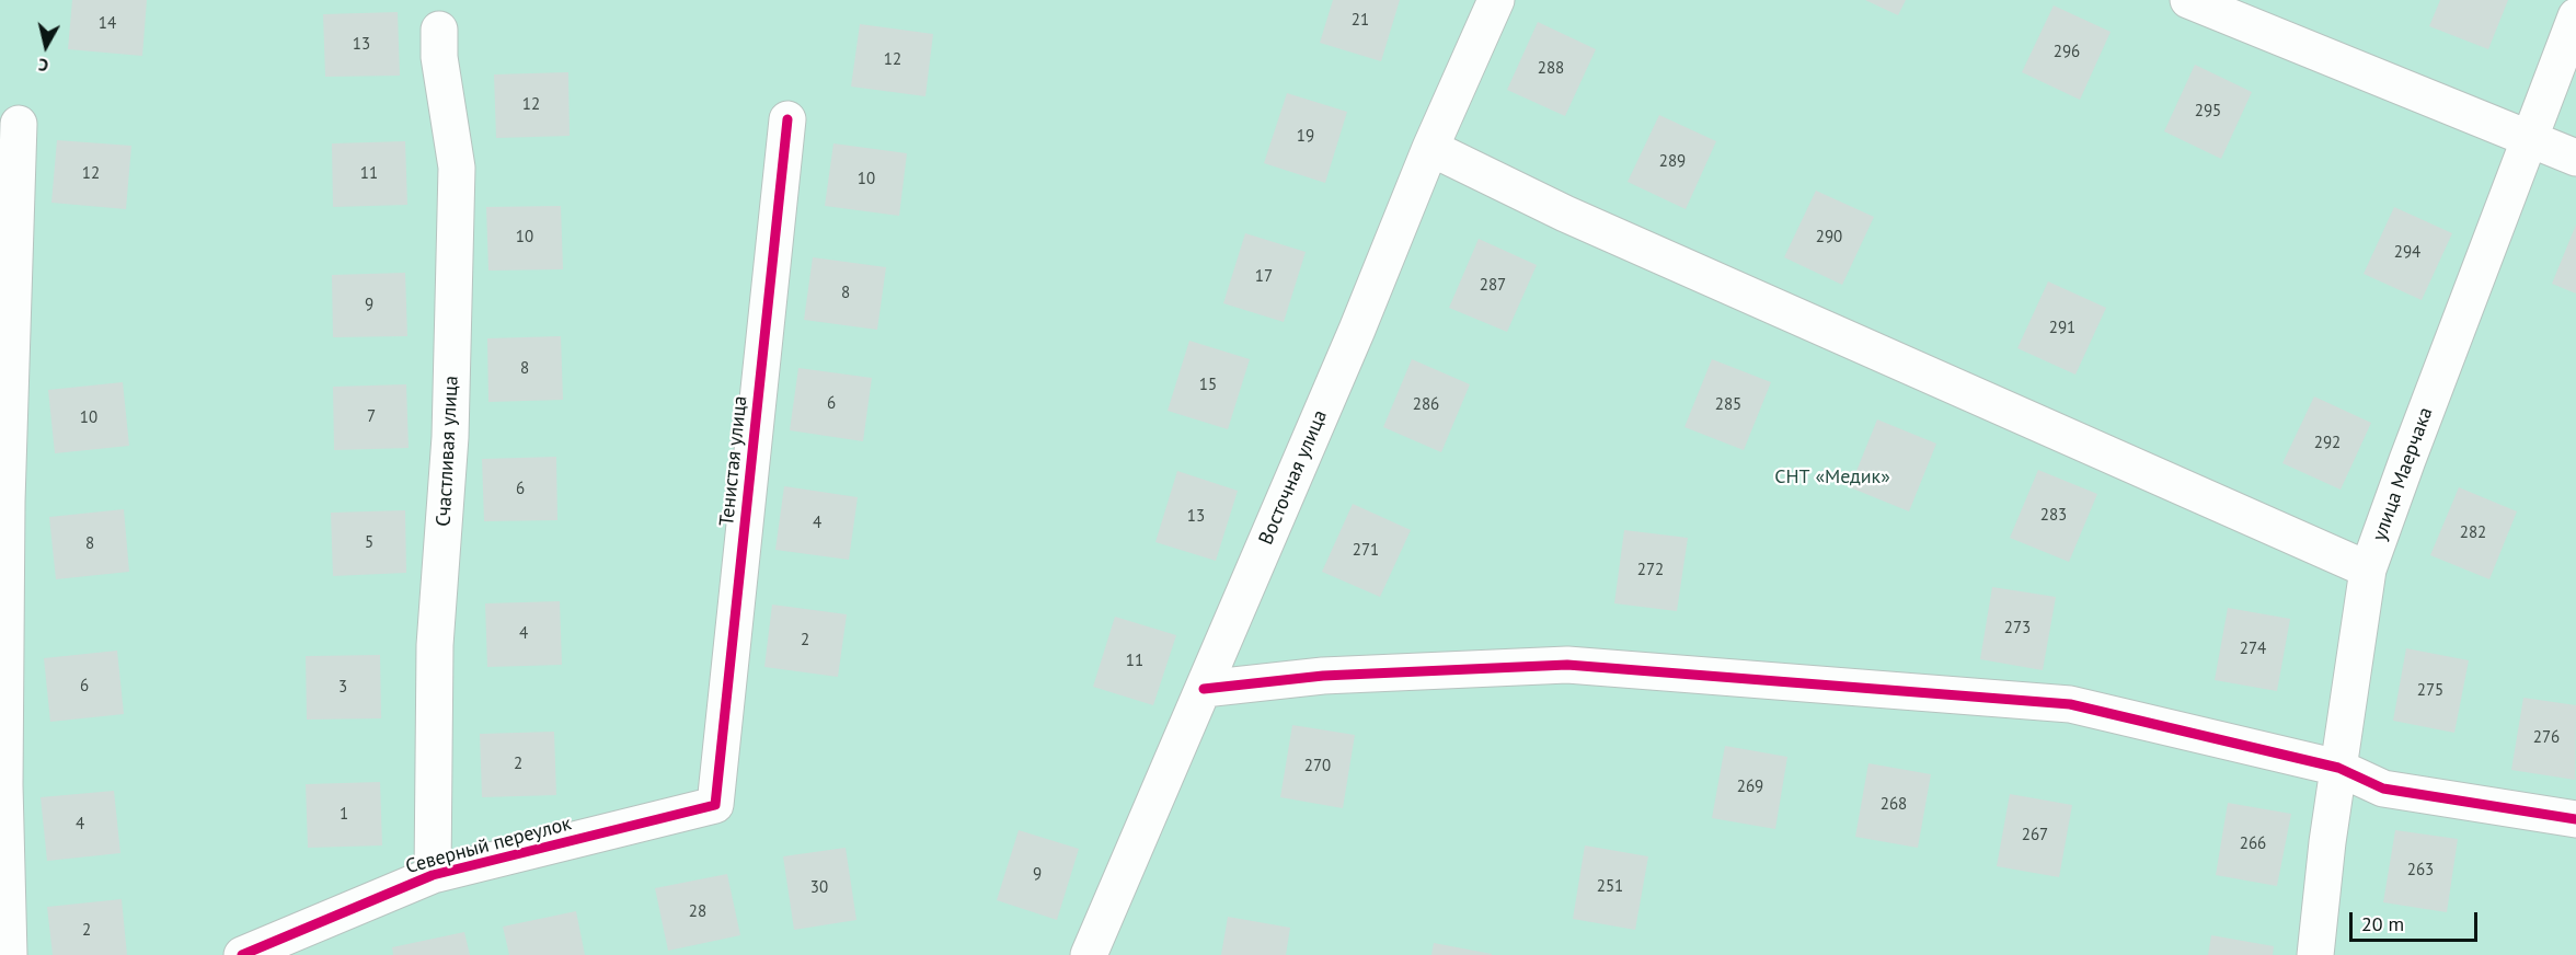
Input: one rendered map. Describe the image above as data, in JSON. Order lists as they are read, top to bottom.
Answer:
{
  "streets": {
    "street": [
      "Счастливая улица",
      "Тенистая улица",
      "улица Маерчака",
      "Восточная улица",
      "Северный переулок"
    ]
  },
  "crossings": [
    ["Счастливая улица", "Северный переулок"],
    ["Тенистая улица", "Северный переулок"]
  ],
  "parks": ["СНТ «Медик»"],
  "house_numbers": [
    "21",
    "14",
    "13",
    "296",
    "12",
    "288",
    "12",
    "295",
    "19",
    "289",
    "12",
    "11",
    "10",
    "10",
    "290",
    "294",
    "17",
    "287",
    "8",
    "9",
    "291",
    "8",
    "15",
    "6",
    "286",
    "285",
    "7",
    "10",
    "292",
    "6",
    "283",
    "13",
    "4",
    "282",
    "5",
    "8",
    "271",
    "272",
    "273",
    "4",
    "2",
    "274",
    "11",
    "6",
    "3",
    "275",
    "276",
    "2",
    "270",
    "269",
    "268",
    "1",
    "4",
    "267",
    "266",
    "263",
    "9",
    "251",
    "30",
    "28",
    "2"
  ],
  "scale_bar": "20 m",
  "north": "bottom"
}
